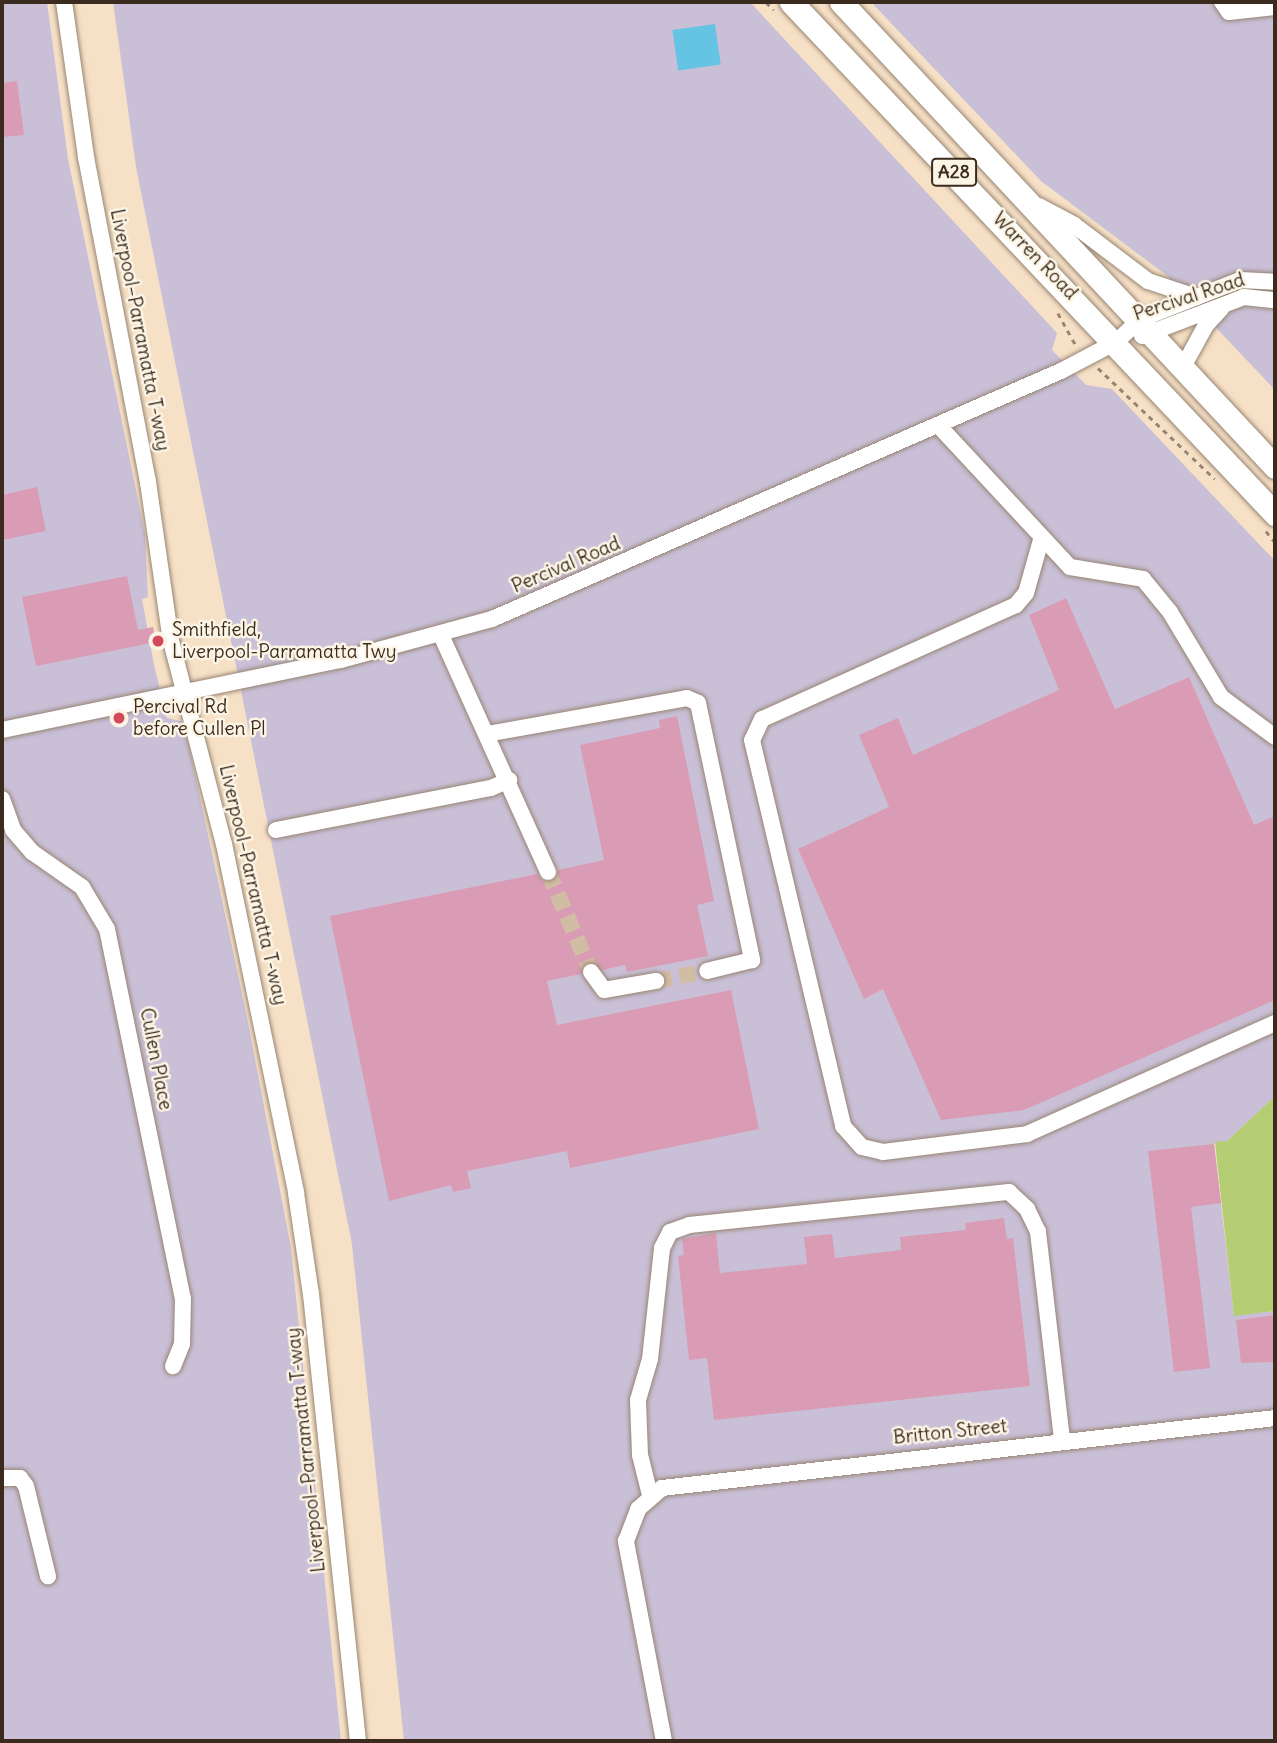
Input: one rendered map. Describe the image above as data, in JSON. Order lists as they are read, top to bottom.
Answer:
{
  "streets": {
    "highway": ["A28", "Warren Road"],
    "street": [
      "Percival Road",
      "Liverpool–Parramatta T-way",
      "Cullen Place",
      "Britton Street"
    ]
  },
  "crossings": [
    ["Warren Road", "Percival Road"],
    ["Percival Road", "Liverpool–Parramatta T-way"]
  ],
  "places": ["Smithfield, Liverpool-Parramatta Twy", "Percival Rd before Cullen Pl"]
}
